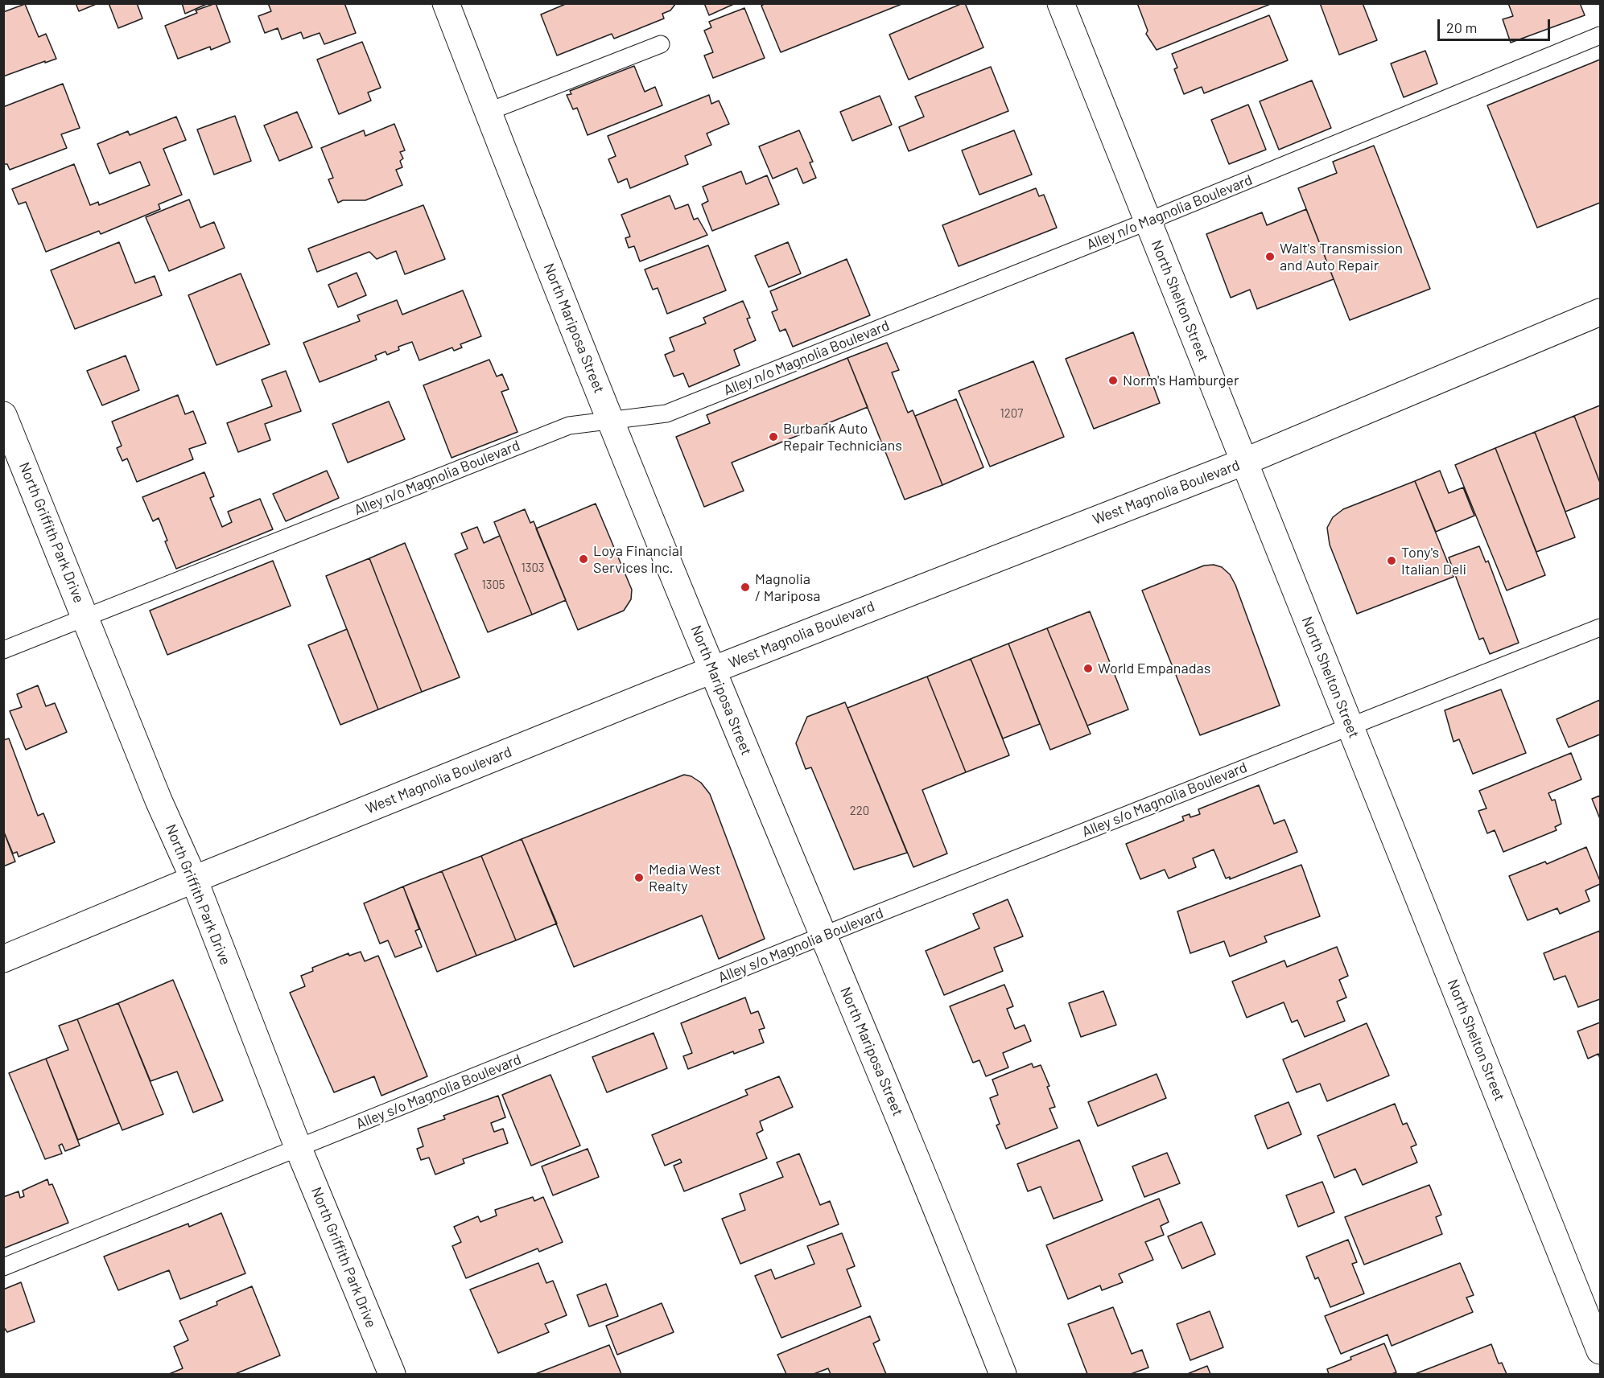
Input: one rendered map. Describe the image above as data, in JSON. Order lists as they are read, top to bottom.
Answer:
{
  "streets": {
    "street": [
      "North Shelton Street",
      "North Mariposa Street",
      "West Magnolia Boulevard",
      "North Griffith Park Drive"
    ],
    "lane": ["Alley n/o Magnolia Boulevard", "Alley s/o Magnolia Boulevard"]
  },
  "crossings": [
    ["Alley n/o Magnolia Boulevard", "North Shelton Street"],
    ["Alley n/o Magnolia Boulevard", "North Mariposa Street"],
    ["Alley n/o Magnolia Boulevard", "North Griffith Park Drive"],
    ["North Shelton Street", "West Magnolia Boulevard"],
    ["North Shelton Street", "Alley s/o Magnolia Boulevard"],
    ["North Mariposa Street", "West Magnolia Boulevard"],
    ["North Mariposa Street", "Alley s/o Magnolia Boulevard"],
    ["West Magnolia Boulevard", "North Griffith Park Drive"],
    ["North Griffith Park Drive", "Alley s/o Magnolia Boulevard"]
  ],
  "places": [
    "Walt's Transmission and Auto Repair",
    "Norm's Hamburger",
    "Burbank Auto Repair Technicians",
    "Loya Financial Services Inc.",
    "Tony's Italian Deli",
    "Magnolia / Mariposa",
    "World Empanadas",
    "Media West Realty"
  ],
  "house_numbers": [
    "1207",
    "1303",
    "1305",
    "220"
  ],
  "scale_bar": "20 m"
}
